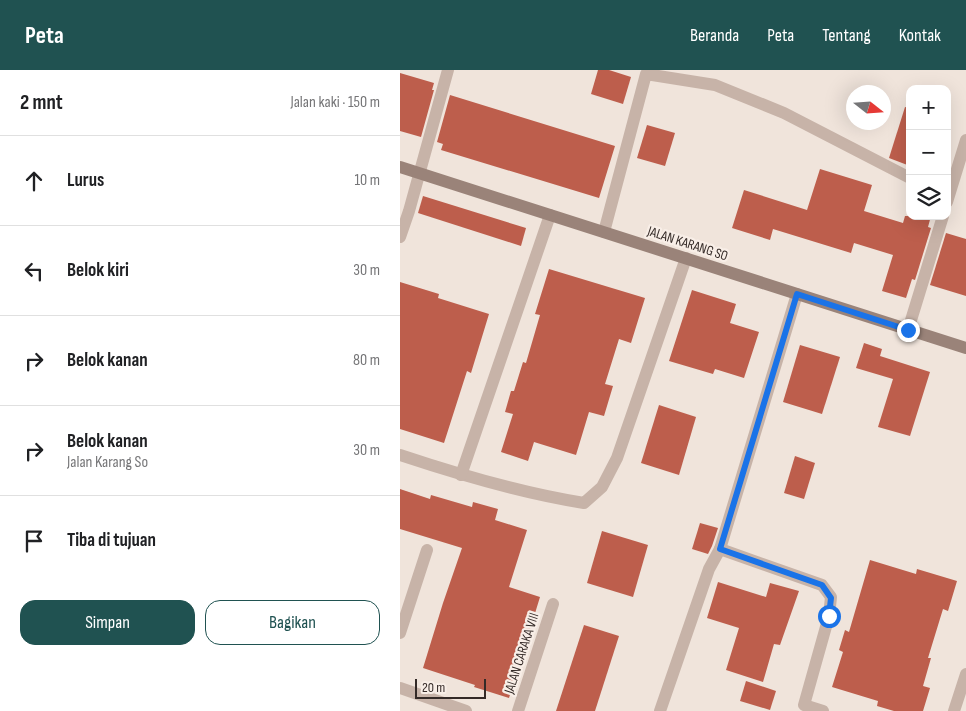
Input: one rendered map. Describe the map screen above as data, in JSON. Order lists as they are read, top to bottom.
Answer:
{
  "streets": {
    "street": ["JALAN KARANG SO", "JALAN CARAKA VIII"]
  },
  "scale_bar": "20 m",
  "north": "right",
  "page": {
    "header": "Peta",
    "nav": [
      "Beranda",
      "Peta",
      "Tentang",
      "Kontak"
    ],
    "heading": ["2 mnt", "Jalan kaki · 150 m"],
    "map_buttons": ["+", "−"],
    "list": [
      ["Lurus", "10 m"],
      ["Belok kiri", "30 m"],
      ["Belok kanan", "80 m"],
      ["Belok kanan", "Jalan Karang So", "30 m"],
      "Tiba di tujuan"
    ],
    "buttons": ["Simpan", "Bagikan"],
    "scale": "20 m"
  }
}
